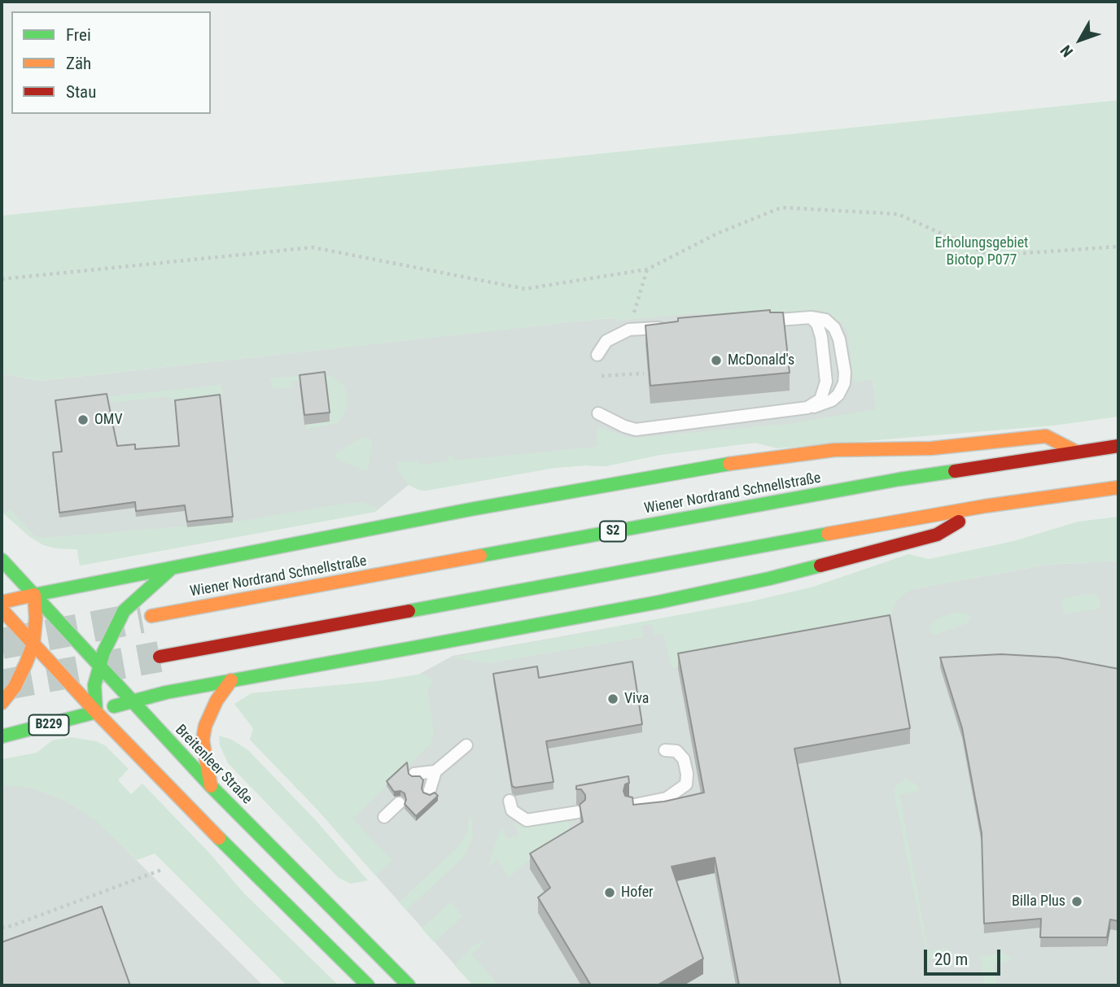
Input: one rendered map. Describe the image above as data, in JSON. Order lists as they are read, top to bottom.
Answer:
{
  "streets": {
    "main road": [
      "Wiener Nordrand Schnellstraße",
      "S2",
      "B229",
      "Breitenleer Straße"
    ]
  },
  "parks": ["Erholungsgebiet Biotop P077"],
  "places": [
    "McDonald's",
    "OMV",
    "Viva",
    "Hofer",
    "Billa Plus"
  ],
  "legend": ["Frei", "Zäh", "Stau"],
  "scale_bar": "20 m",
  "north": "bottom left"
}
